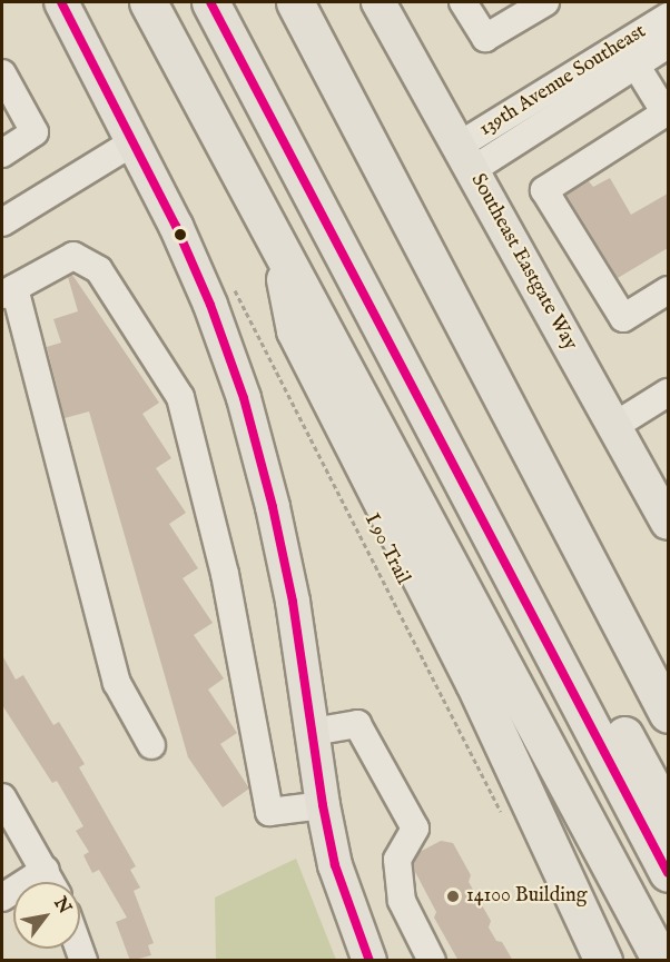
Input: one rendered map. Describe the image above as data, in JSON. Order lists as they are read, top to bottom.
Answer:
{
  "streets": {
    "main road": ["Southeast Eastgate Way"],
    "street": ["139th Avenue Southeast"],
    "path": ["I 90 Trail"]
  },
  "crossings": [
    ["139th Avenue Southeast", "Southeast Eastgate Way"]
  ],
  "places": ["14100 Building"],
  "north": "top right"
}
